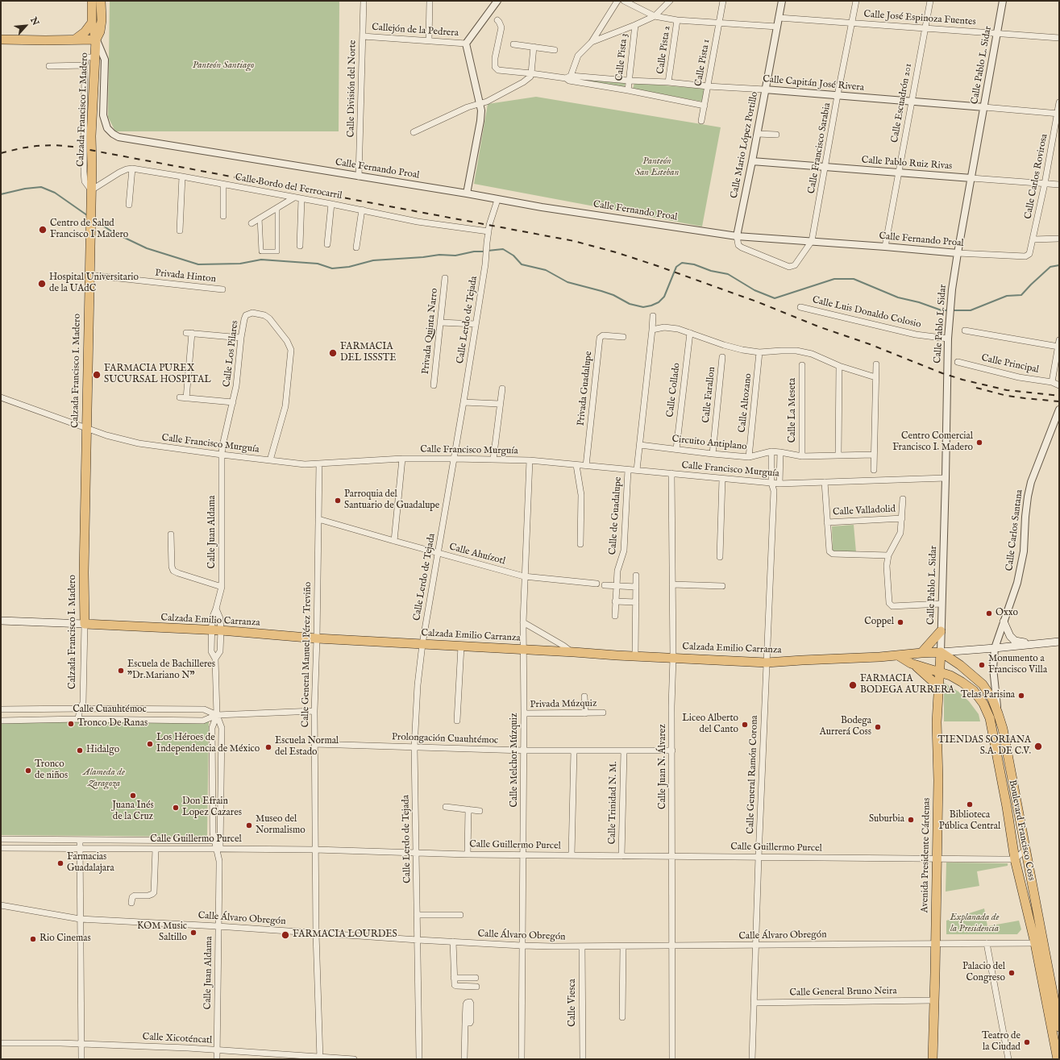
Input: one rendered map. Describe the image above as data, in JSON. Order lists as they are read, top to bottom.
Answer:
{
  "streets": {
    "main road": [
      "Calzada Francisco I. Madero",
      "Calzada Emilio Carranza",
      "Boulevard Francisco Coss",
      "Avenida Presidente Cárdenas"
    ],
    "street": [
      "Calle José Espinoza Fuentes",
      "Callejón de la Pedrera",
      "Calle Pista 2",
      "Calle Pista 3",
      "Calle Pista 1",
      "Calle Pablo L. Sidar",
      "Calle Capitán José Rivera",
      "Calle División del Norte",
      "Calle Escuadrón 201",
      "Calle Mario López Portillo",
      "Calle Francisco Sarabia",
      "Calle Pablo Ruiz Rivas",
      "Calle Fernando Proal",
      "Calle Carlos Rovirosa",
      "Calle Bordo del Ferrocarril",
      "Privada Hinton",
      "Calle Luis Donaldo Colosio",
      "Calle Lerdo de Tejada",
      "Privada Quinta Narro",
      "Calle Los Pilares",
      "Calle Principal",
      "Privada Guadalupe",
      "Calle Collado",
      "Calle Farallon",
      "Calle Altozano",
      "Calle La Meseta",
      "Circuito Antiplano",
      "Calle Francisco Murguía",
      "Calle Valladolid",
      "Calle de Guadalupe",
      "Calle Carlos Santana",
      "Calle Juan Aldama",
      "Calle Ahuízotl",
      "Calle General Manuel Pérez Treviño",
      "Privada Múzquiz",
      "Calle Cuauhtémoc",
      "Prolongación Cuauhtémoc",
      "Calle Melchor Múzquiz",
      "Calle Juan N. Álvarez",
      "Calle General Ramón Corona",
      "Calle Trinidad N. M.",
      "Calle Guillermo Purcel",
      "Calle Álvaro Obregón",
      "Calle General Bruno Neira",
      "Calle Viesca",
      "Calle Xicoténcatl"
    ]
  },
  "crossings": [
    ["Calle José Espinoza Fuentes", "Calle Pablo L. Sidar"],
    ["Calle José Espinoza Fuentes", "Calle Escuadrón 201"],
    ["Calle José Espinoza Fuentes", "Calle Mario López Portillo"],
    ["Calle José Espinoza Fuentes", "Calle Francisco Sarabia"],
    ["Callejón de la Pedrera", "Calle División del Norte"],
    ["Calle Pista 2", "Calle Capitán José Rivera"],
    ["Calle Pista 3", "Calle Capitán José Rivera"],
    ["Calle Pista 1", "Calle Capitán José Rivera"],
    ["Calle Pablo L. Sidar", "Calle Capitán José Rivera"],
    ["Calle Pablo L. Sidar", "Calle Pablo Ruiz Rivas"],
    ["Calle Pablo L. Sidar", "Calle Fernando Proal"],
    ["Calle Pablo L. Sidar", "Calle Luis Donaldo Colosio"],
    ["Calle Pablo L. Sidar", "Calle Francisco Murguía"],
    ["Calle Pablo L. Sidar", "Calzada Emilio Carranza"],
    ["Calle Pablo L. Sidar", "Boulevard Francisco Coss"],
    ["Calle Pablo L. Sidar", "Avenida Presidente Cárdenas"],
    ["Calle Capitán José Rivera", "Calle Escuadrón 201"],
    ["Calle Capitán José Rivera", "Calle Mario López Portillo"],
    ["Calle Capitán José Rivera", "Calle Francisco Sarabia"],
    ["Calle Capitán José Rivera", "Calle Carlos Rovirosa"],
    ["Calle División del Norte", "Calle Fernando Proal"],
    ["Calle Escuadrón 201", "Calle Pablo Ruiz Rivas"],
    ["Calle Escuadrón 201", "Calle Fernando Proal"],
    ["Calzada Francisco I. Madero", "Calle Fernando Proal"],
    ["Calzada Francisco I. Madero", "Calle Bordo del Ferrocarril"],
    ["Calzada Francisco I. Madero", "Privada Hinton"],
    ["Calzada Francisco I. Madero", "Calle Francisco Murguía"],
    ["Calzada Francisco I. Madero", "Calzada Emilio Carranza"],
    ["Calle Mario López Portillo", "Calle Pablo Ruiz Rivas"],
    ["Calle Mario López Portillo", "Calle Fernando Proal"],
    ["Calle Francisco Sarabia", "Calle Pablo Ruiz Rivas"],
    ["Calle Francisco Sarabia", "Calle Fernando Proal"],
    ["Calle Pablo Ruiz Rivas", "Calle Carlos Rovirosa"],
    ["Calle Fernando Proal", "Calle Carlos Rovirosa"],
    ["Calle Fernando Proal", "Calle Lerdo de Tejada"],
    ["Calle Bordo del Ferrocarril", "Calle Lerdo de Tejada"],
    ["Calle Lerdo de Tejada", "Calle Francisco Murguía"],
    ["Calle Lerdo de Tejada", "Calle Ahuízotl"],
    ["Calle Lerdo de Tejada", "Calzada Emilio Carranza"],
    ["Calle Lerdo de Tejada", "Prolongación Cuauhtémoc"],
    ["Calle Lerdo de Tejada", "Calle Guillermo Purcel"],
    ["Calle Lerdo de Tejada", "Calle Álvaro Obregón"],
    ["Calle Los Pilares", "Calle Francisco Murguía"],
    ["Calle Los Pilares", "Calle Juan Aldama"],
    ["Privada Guadalupe", "Calle Francisco Murguía"],
    ["Calle Collado", "Circuito Antiplano"],
    ["Calle Farallon", "Circuito Antiplano"],
    ["Calle Altozano", "Circuito Antiplano"],
    ["Calle La Meseta", "Circuito Antiplano"],
    ["Calle Francisco Murguía", "Calle de Guadalupe"],
    ["Calle Francisco Murguía", "Calle Juan Aldama"],
    ["Calle Francisco Murguía", "Calle General Manuel Pérez Treviño"],
    ["Calle Francisco Murguía", "Calle Melchor Múzquiz"],
    ["Calle Francisco Murguía", "Calle Juan N. Álvarez"],
    ["Calle Francisco Murguía", "Calle General Ramón Corona"],
    ["Calle Carlos Santana", "Boulevard Francisco Coss"],
    ["Calle Juan Aldama", "Calzada Emilio Carranza"],
    ["Calle Juan Aldama", "Calle Cuauhtémoc"],
    ["Calle Juan Aldama", "Calle Guillermo Purcel"],
    ["Calle Juan Aldama", "Calle Álvaro Obregón"],
    ["Calle Juan Aldama", "Calle Xicoténcatl"],
    ["Calle Ahuízotl", "Calle General Manuel Pérez Treviño"],
    ["Calle Ahuízotl", "Calle Melchor Múzquiz"],
    ["Calzada Emilio Carranza", "Calle General Manuel Pérez Treviño"],
    ["Calzada Emilio Carranza", "Calle Melchor Múzquiz"],
    ["Calzada Emilio Carranza", "Calle Juan N. Álvarez"],
    ["Calzada Emilio Carranza", "Calle General Ramón Corona"],
    ["Calzada Emilio Carranza", "Boulevard Francisco Coss"],
    ["Calzada Emilio Carranza", "Avenida Presidente Cárdenas"],
    ["Calle General Manuel Pérez Treviño", "Calle Cuauhtémoc"],
    ["Calle General Manuel Pérez Treviño", "Prolongación Cuauhtémoc"],
    ["Calle General Manuel Pérez Treviño", "Calle Guillermo Purcel"],
    ["Calle General Manuel Pérez Treviño", "Calle Álvaro Obregón"],
    ["Calle General Manuel Pérez Treviño", "Calle Xicoténcatl"],
    ["Privada Múzquiz", "Calle Melchor Múzquiz"],
    ["Prolongación Cuauhtémoc", "Calle Melchor Múzquiz"],
    ["Prolongación Cuauhtémoc", "Calle Juan N. Álvarez"],
    ["Prolongación Cuauhtémoc", "Calle Trinidad N. M."],
    ["Calle Melchor Múzquiz", "Calle Guillermo Purcel"],
    ["Calle Melchor Múzquiz", "Calle Álvaro Obregón"],
    ["Calle Juan N. Álvarez", "Calle Guillermo Purcel"],
    ["Calle Juan N. Álvarez", "Calle Álvaro Obregón"],
    ["Calle General Ramón Corona", "Calle Guillermo Purcel"],
    ["Calle General Ramón Corona", "Calle Álvaro Obregón"],
    ["Calle General Ramón Corona", "Calle General Bruno Neira"],
    ["Calle Trinidad N. M.", "Calle Guillermo Purcel"],
    ["Boulevard Francisco Coss", "Calle Guillermo Purcel"],
    ["Boulevard Francisco Coss", "Avenida Presidente Cárdenas"],
    ["Boulevard Francisco Coss", "Calle Álvaro Obregón"],
    ["Calle Guillermo Purcel", "Avenida Presidente Cárdenas"],
    ["Avenida Presidente Cárdenas", "Calle Álvaro Obregón"],
    ["Avenida Presidente Cárdenas", "Calle General Bruno Neira"],
    ["Calle Álvaro Obregón", "Calle Viesca"]
  ],
  "parks": [
    "Panteón Santiago",
    "Panteón San Esteban",
    "Alameda de Zaragoza",
    "Explanada de la Presidencia"
  ],
  "places": [
    "Centro de Salud Francisco I Madero",
    "Hospital Universitario de la UAdC",
    "FARMACIA DEL ISSSTE",
    "FARMACIA PUREX SUCURSAL HOSPITAL",
    "Centro Comercial Francisco I. Madero",
    "Parroquia del Santuario de Guadalupe",
    "Oxxo",
    "Coppel",
    "Monumento a Francisco Villa",
    "Escuela de Bachilleres \"Dr.Mariano N\"",
    "FARMACIA BODEGA AURRERA",
    "Telas Parisina",
    "Tronco De Ranas",
    "Liceo Alberto del Canto",
    "Bodega Aurrerá Coss",
    "Los Héroes de Independencia de México",
    "TIENDAS SORIANA S.A. DE C.V.",
    "Escuela Normal del Estado",
    "Hidalgo",
    "Tronco de niños",
    "Juana Inés de la Cruz",
    "Biblioteca Pública Central",
    "Don Efrain Lopez Cazares",
    "Suburbia",
    "Museo del Normalismo",
    "Farmacias Guadalajara",
    "KOM Music Saltillo",
    "FARMACIA LOURDES",
    "Rio Cinemas",
    "Palacio del Congreso",
    "Teatro de la Ciudad"
  ],
  "north": "top right"
}
